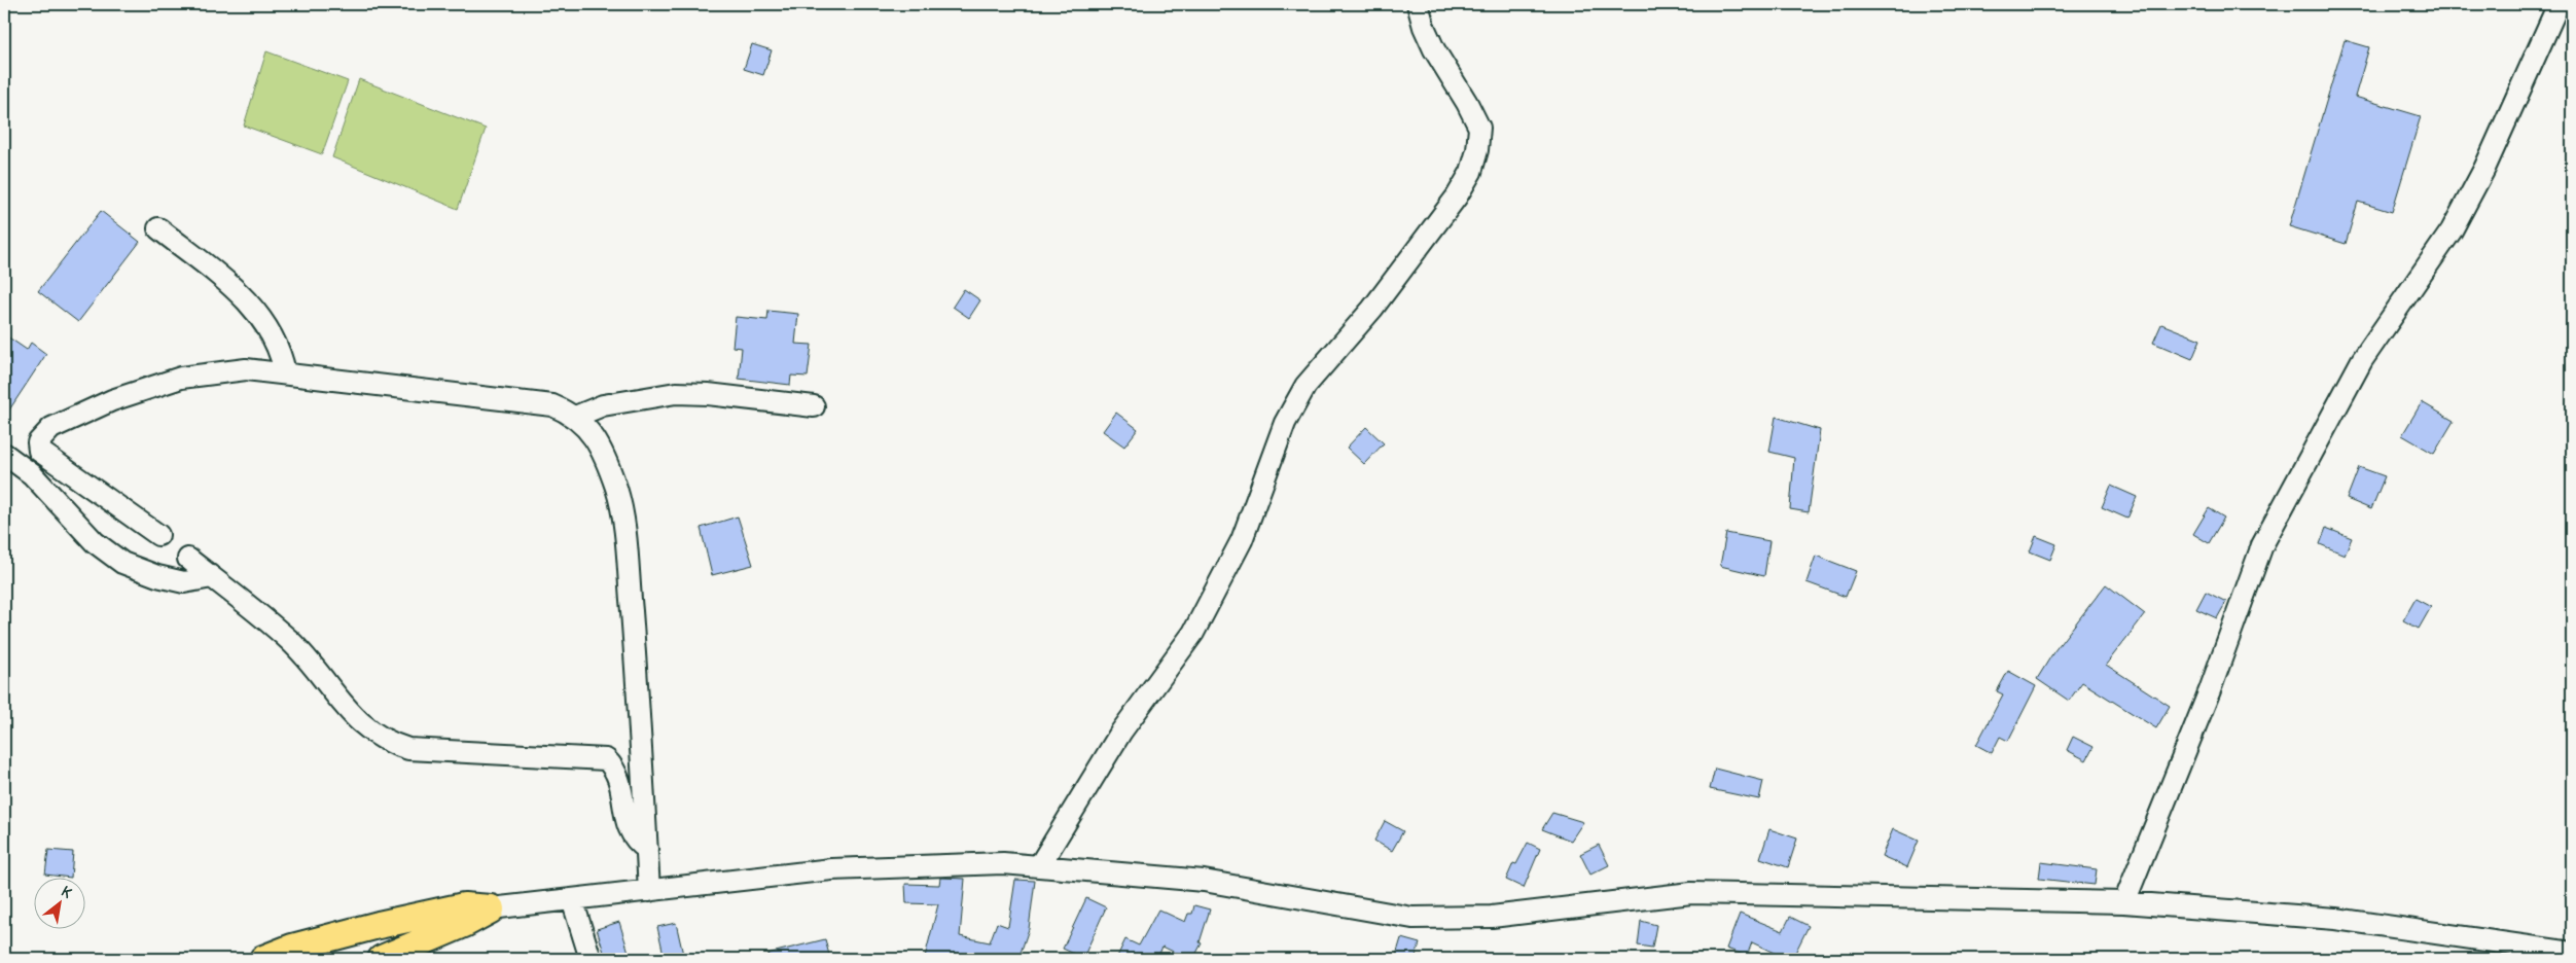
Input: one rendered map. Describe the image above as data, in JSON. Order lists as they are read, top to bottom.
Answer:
{
  "north": "top right"
}
